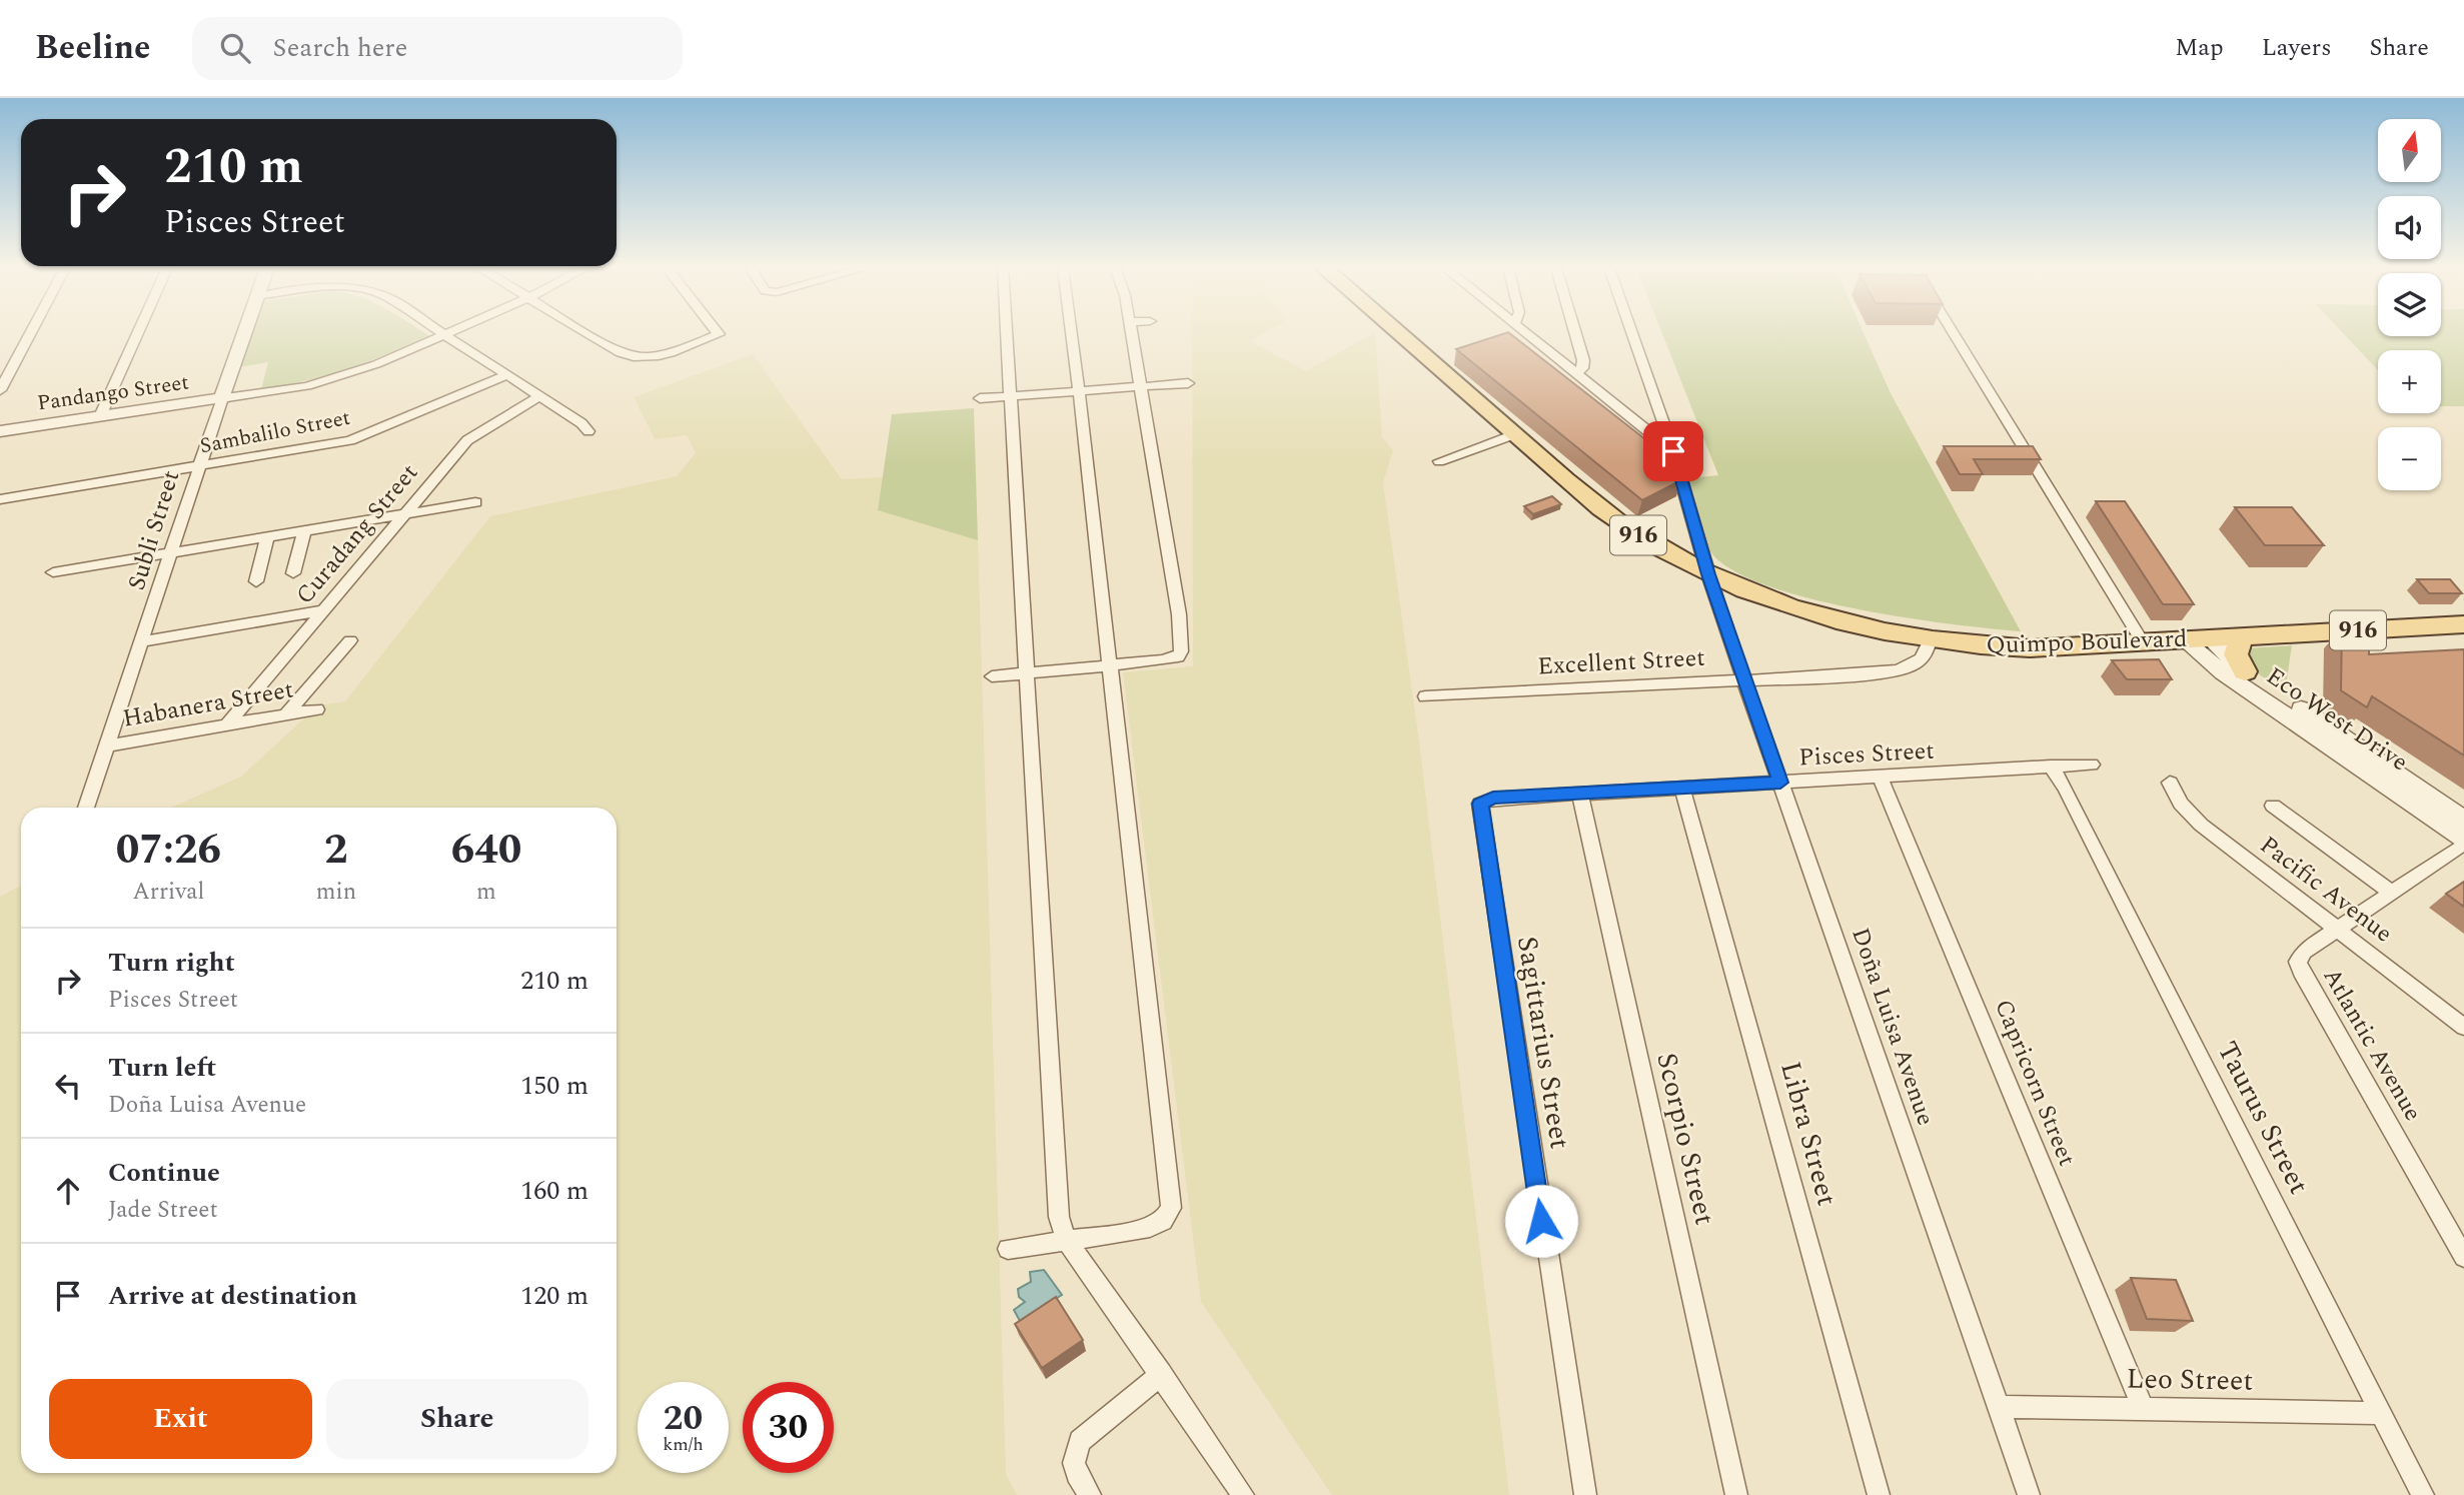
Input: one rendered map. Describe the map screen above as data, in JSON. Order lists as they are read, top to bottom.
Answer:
{
  "streets": {
    "main road": ["916", "Quimpo Boulevard"],
    "street": [
      "Pandango Street",
      "Sambalilo Street",
      "Subli Street",
      "Curadang Street",
      "Excellent Street",
      "Habanera Street",
      "Eco West Drive",
      "Pisces Street",
      "Pacific Avenue",
      "Doña Luisa Avenue",
      "Sagittarius Street",
      "Atlantic Avenue",
      "Capricorn Street",
      "Taurus Street",
      "Libra Street",
      "Scorpio Street",
      "Leo Street"
    ]
  },
  "crossings": [
    ["Pandango Street", "Subli Street"],
    ["Sambalilo Street", "Subli Street"],
    ["Subli Street", "Habanera Street"],
    ["Curadang Street", "Habanera Street"],
    ["Quimpo Boulevard", "Excellent Street"],
    ["Quimpo Boulevard", "Eco West Drive"],
    ["Quimpo Boulevard", "Doña Luisa Avenue"],
    ["Excellent Street", "Doña Luisa Avenue"],
    ["Pisces Street", "Doña Luisa Avenue"],
    ["Pisces Street", "Sagittarius Street"],
    ["Pisces Street", "Capricorn Street"],
    ["Pisces Street", "Taurus Street"],
    ["Pisces Street", "Libra Street"],
    ["Pisces Street", "Scorpio Street"],
    ["Pacific Avenue", "Atlantic Avenue"],
    ["Doña Luisa Avenue", "Leo Street"],
    ["Capricorn Street", "Leo Street"],
    ["Taurus Street", "Leo Street"]
  ],
  "north": "top",
  "page": {
    "header": "Beeline",
    "search": "Search here",
    "nav": ["Map", "Layers", "Share"],
    "map_buttons": ["+", "−"],
    "turn": ["210 m", "Pisces Street"],
    "eta": [
      "07:26",
      "Arrival",
      "2",
      "min",
      "640",
      "m"
    ],
    "list": [
      {
        "name": "Turn right",
        "note": "Pisces Street",
        "value": "210 m"
      },
      {
        "name": "Turn left",
        "note": "Doña Luisa Avenue",
        "value": "150 m"
      },
      {
        "name": "Continue",
        "note": "Jade Street",
        "value": "160 m"
      },
      {
        "name": "Arrive at destination",
        "value": "120 m"
      }
    ],
    "buttons": ["Exit", "Share"],
    "speed": "20 km/h",
    "limit": "30"
  }
}
